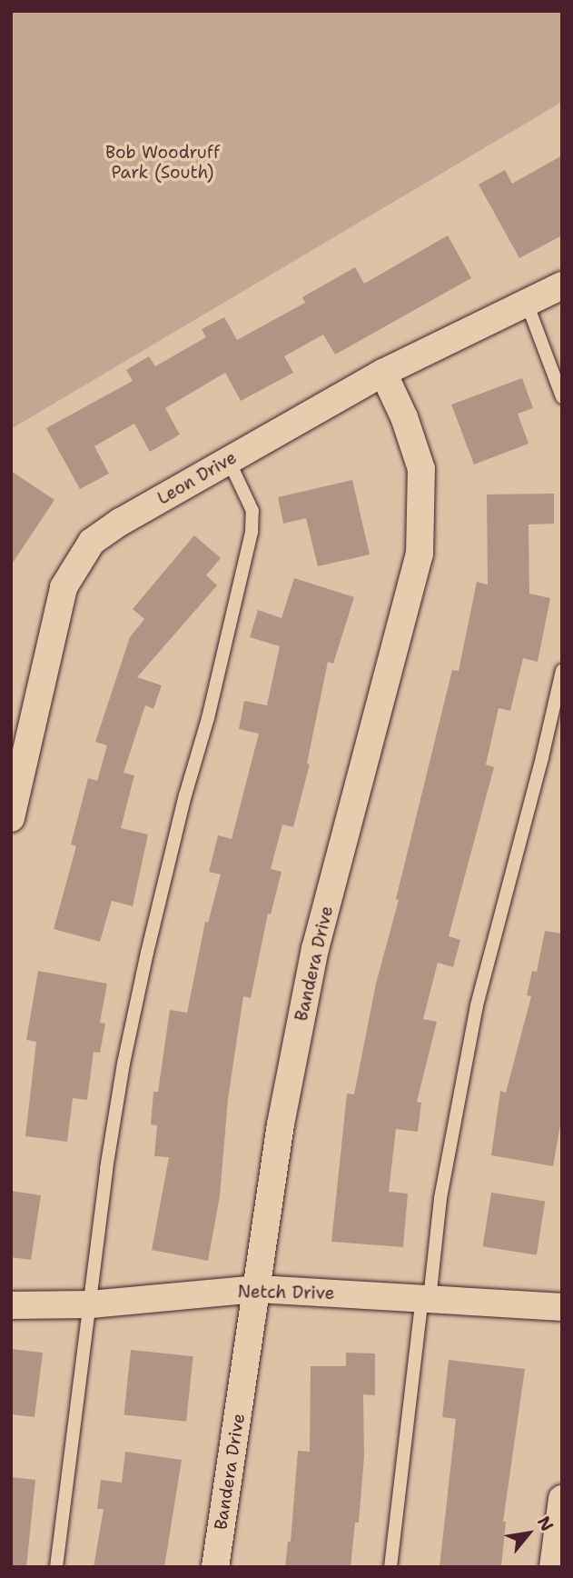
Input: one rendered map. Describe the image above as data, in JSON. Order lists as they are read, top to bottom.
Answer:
{
  "streets": {
    "street": ["Leon Drive", "Bandera Drive", "Netch Drive"]
  },
  "crossings": [
    ["Leon Drive", "Bandera Drive"],
    ["Bandera Drive", "Netch Drive"]
  ],
  "parks": ["Bob Woodruff Park (South)"],
  "north": "top right"
}
